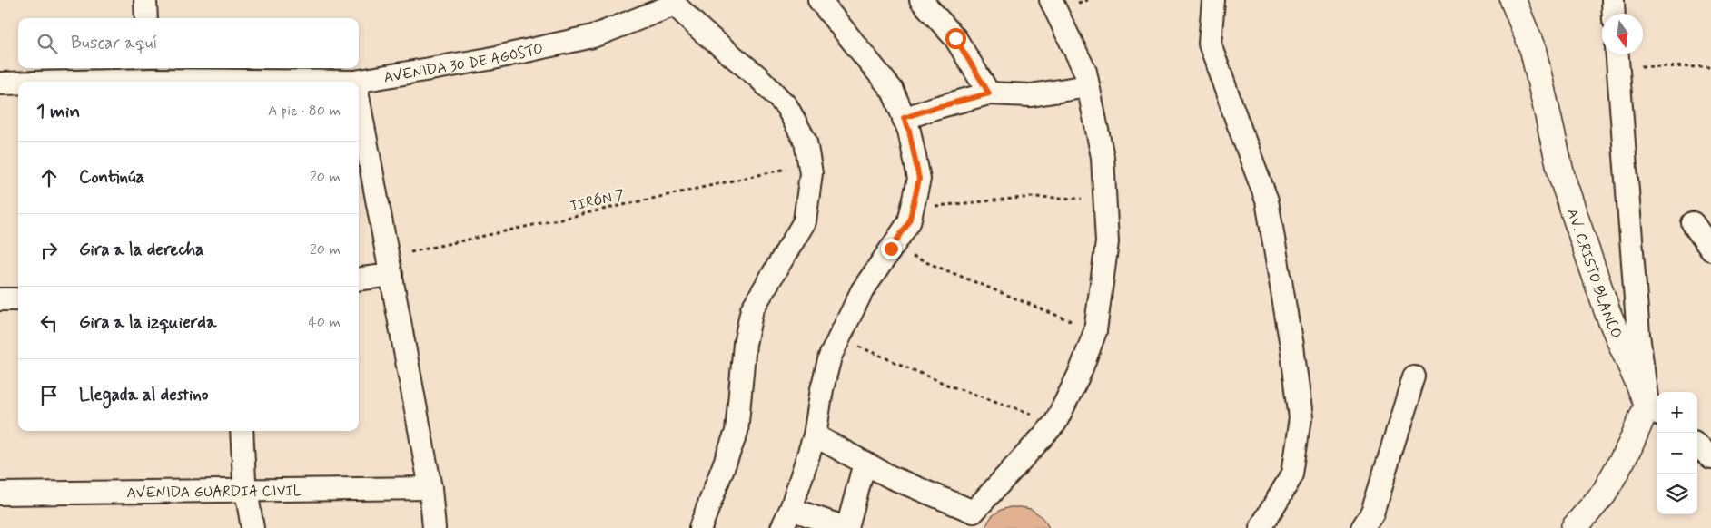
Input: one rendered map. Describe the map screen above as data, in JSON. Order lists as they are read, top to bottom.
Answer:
{
  "streets": {
    "street": ["AVENIDA 30 DE AGOSTO", "AV. CRISTO BLANCO", "AVENIDA GUARDIA CIVIL"],
    "path": ["JIRÓN 7"]
  },
  "north": "bottom",
  "page": {
    "search": "Buscar aquí",
    "heading": ["1 min", "A pie · 80 m"],
    "list": [
      ["Continúa", "20 m"],
      ["Gira a la derecha", "20 m"],
      ["Gira a la izquierda", "40 m"],
      "Llegada al destino"
    ],
    "map_buttons": ["+", "−"]
  }
}
